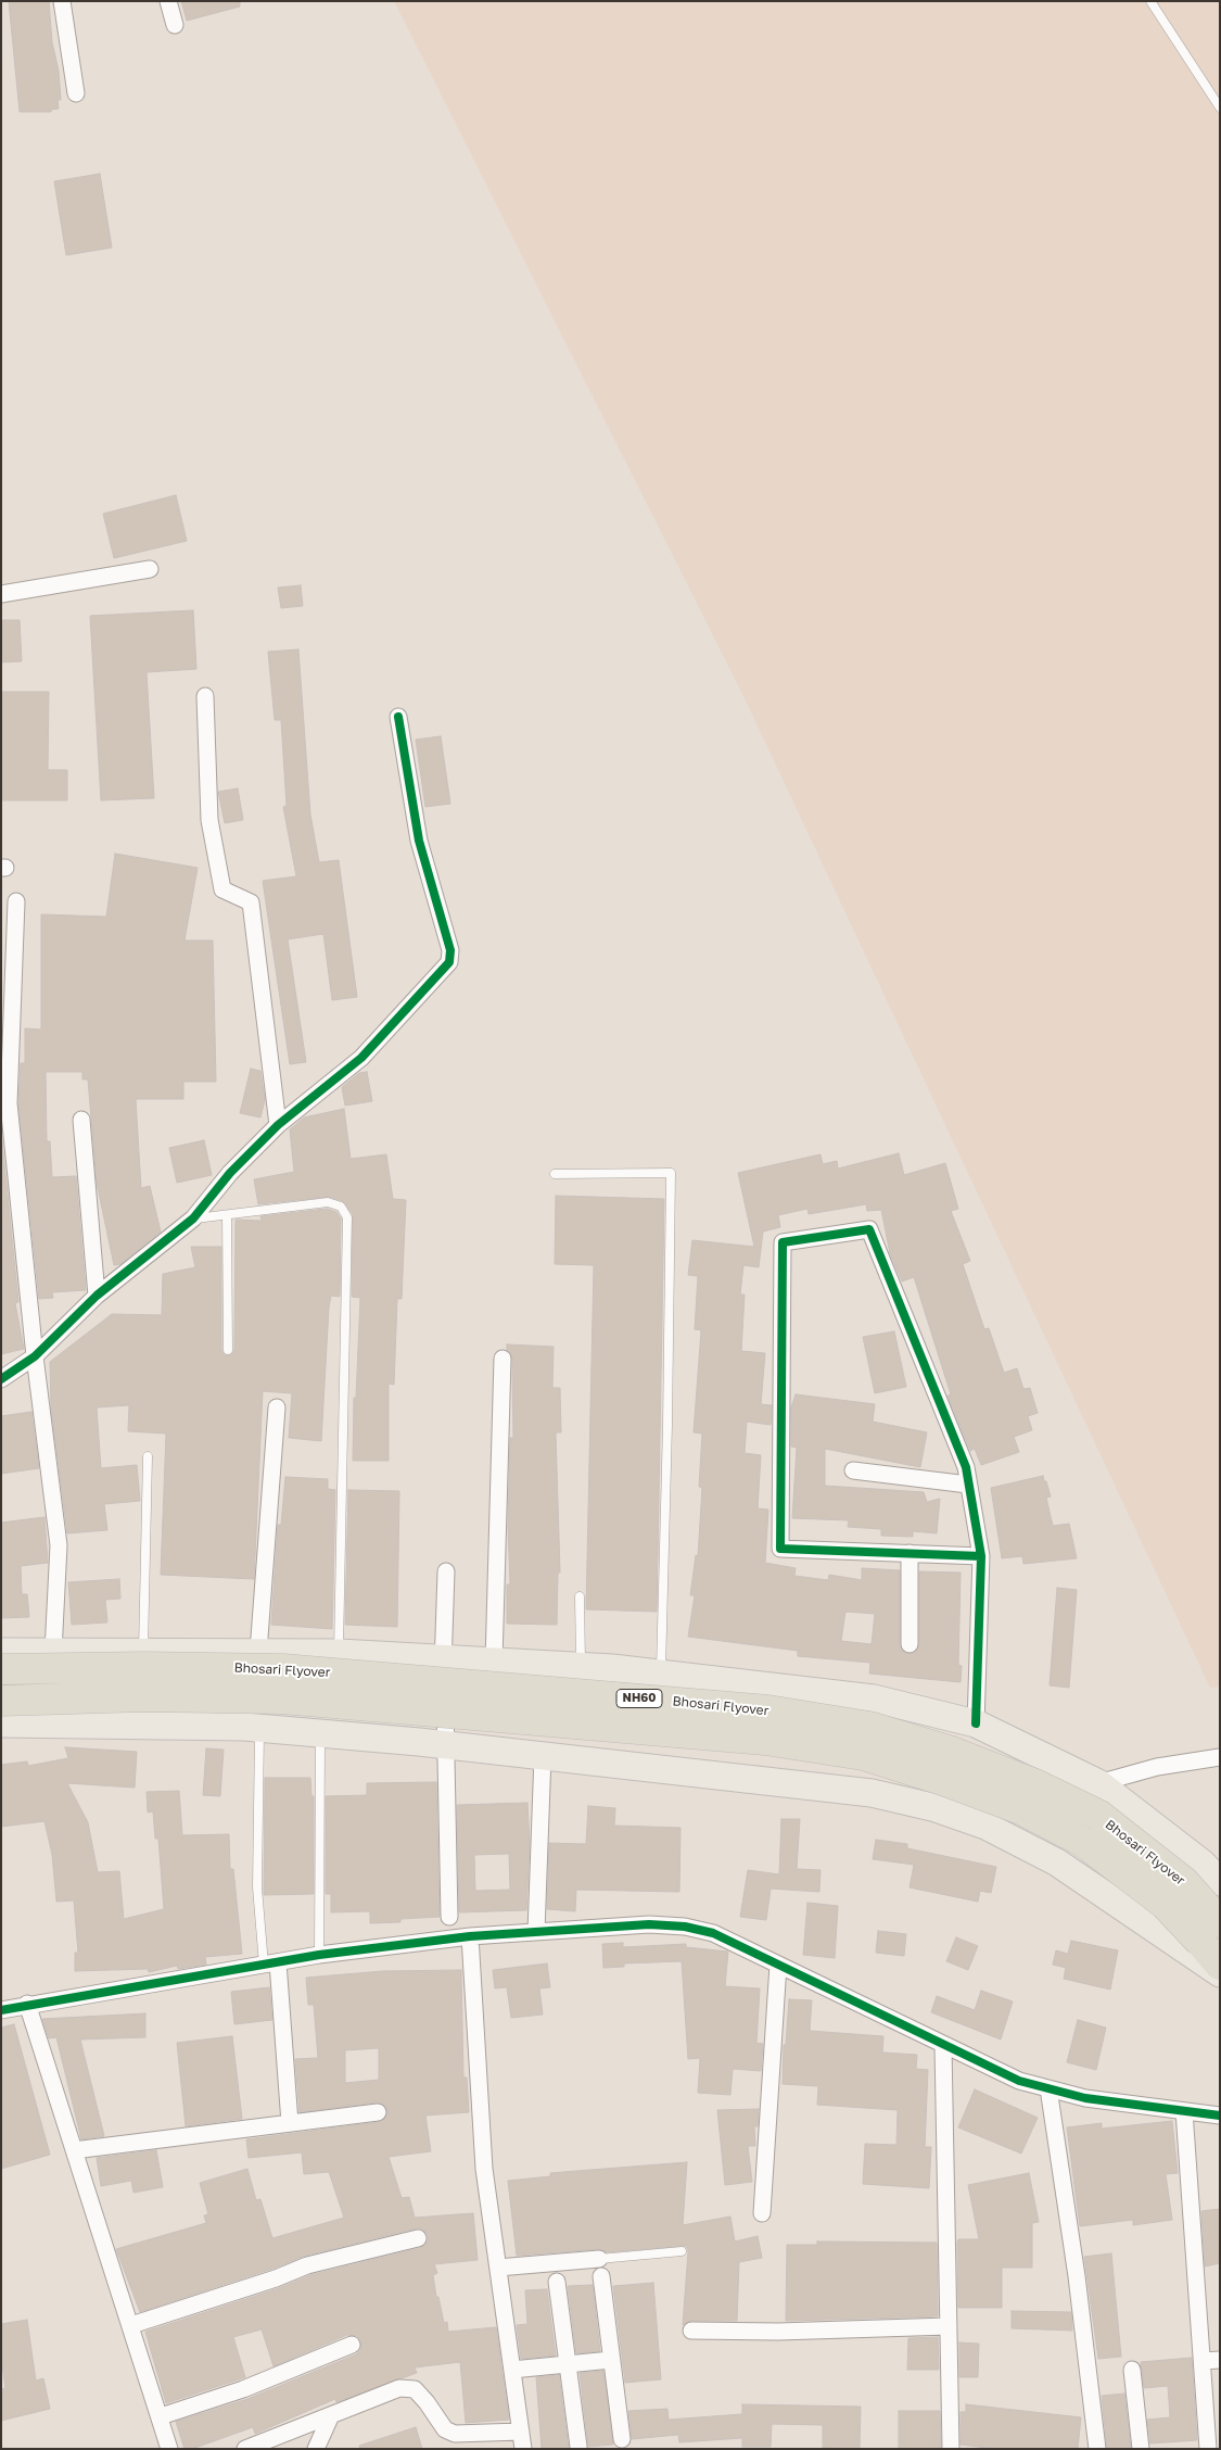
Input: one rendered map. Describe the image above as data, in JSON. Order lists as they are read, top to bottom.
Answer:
{
  "streets": {
    "highway": ["Bhosari Flyover", "NH60"]
  },
  "crossings": [
    ["Bhosari Flyover", "NH60"]
  ]
}
